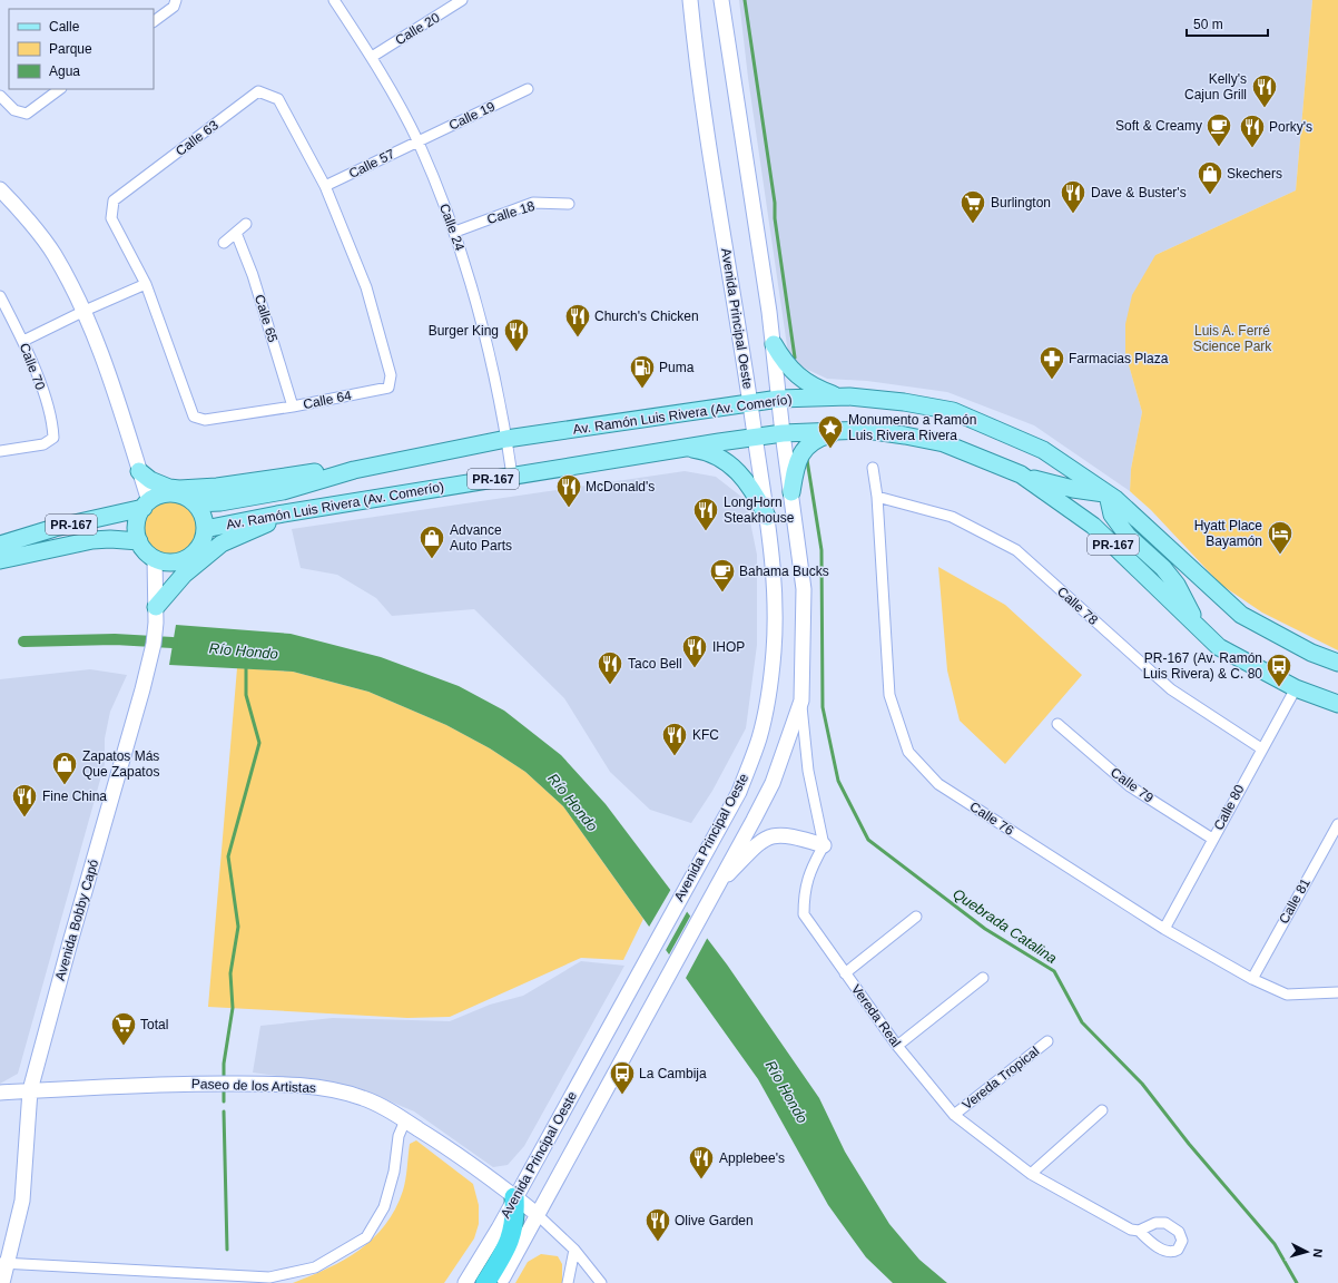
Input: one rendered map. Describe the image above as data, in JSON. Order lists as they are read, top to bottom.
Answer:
{
  "streets": {
    "main road": [
      "Avenida Principal Oeste",
      "Av. Ramón Luis Rivera (Av. Comerío)",
      "PR-167",
      "Avenida Bobby Capó",
      "Paseo de los Artistas"
    ],
    "street": [
      "Calle 20",
      "Calle 19",
      "Calle 63",
      "Calle 57",
      "Calle 18",
      "Calle 24",
      "Calle 65",
      "Calle 70",
      "Calle 64",
      "Calle 78",
      "Calle 79",
      "Calle 80",
      "Calle 76",
      "Calle 81",
      "Vereda Real",
      "Vereda Tropical"
    ]
  },
  "crossings": [
    ["Calle 20", "Calle 24"],
    ["Calle 19", "Calle 57"],
    ["Calle 19", "Calle 24"],
    ["Calle 63", "Calle 57"],
    ["Calle 63", "Calle 64"],
    ["Calle 57", "Calle 24"],
    ["Calle 57", "Calle 64"],
    ["Calle 18", "Calle 24"],
    ["Calle 24", "Av. Ramón Luis Rivera (Av. Comerío)"],
    ["Calle 65", "Calle 64"],
    ["Avenida Principal Oeste", "Av. Ramón Luis Rivera (Av. Comerío)"],
    ["Avenida Principal Oeste", "Paseo de los Artistas"],
    ["Av. Ramón Luis Rivera (Av. Comerío)", "PR-167"],
    ["Av. Ramón Luis Rivera (Av. Comerío)", "Calle 80"],
    ["Av. Ramón Luis Rivera (Av. Comerío)", "Avenida Bobby Capó"],
    ["PR-167", "Avenida Bobby Capó"],
    ["Calle 78", "Calle 80"],
    ["Calle 78", "Calle 76"],
    ["Calle 79", "Calle 80"],
    ["Calle 80", "Calle 76"],
    ["Calle 76", "Calle 81"],
    ["Avenida Bobby Capó", "Paseo de los Artistas"],
    ["Vereda Real", "Vereda Tropical"]
  ],
  "water": ["Río Hondo", "Quebrada Catalina"],
  "parks": ["Luis A. Ferré Science Park"],
  "places": {
    "restaurant": [
      "Kelly's Cajun Grill",
      "Porky's",
      "Dave & Buster's",
      "Church's Chicken",
      "Burger King",
      "McDonald's",
      "LongHorn Steakhouse",
      "IHOP",
      "Taco Bell",
      "KFC",
      "Fine China",
      "Applebee's",
      "Olive Garden"
    ],
    "cafe": ["Soft & Creamy", "Bahama Bucks"],
    "shop": ["Skechers", "Advance Auto Parts", "Zapatos Más Que Zapatos"],
    "supermarket": ["Burlington", "Total"],
    "pharmacy": ["Farmacias Plaza"],
    "fuel station": ["Puma"],
    "place": ["Monumento a Ramón Luis Rivera Rivera"],
    "hotel": ["Hyatt Place Bayamón"],
    "bus stop": ["PR-167 (Av. Ramón Luis Rivera) & C. 80", "La Cambija"]
  },
  "legend": ["Calle", "Parque", "Agua"],
  "scale_bar": "50 m",
  "north": "right"
}
